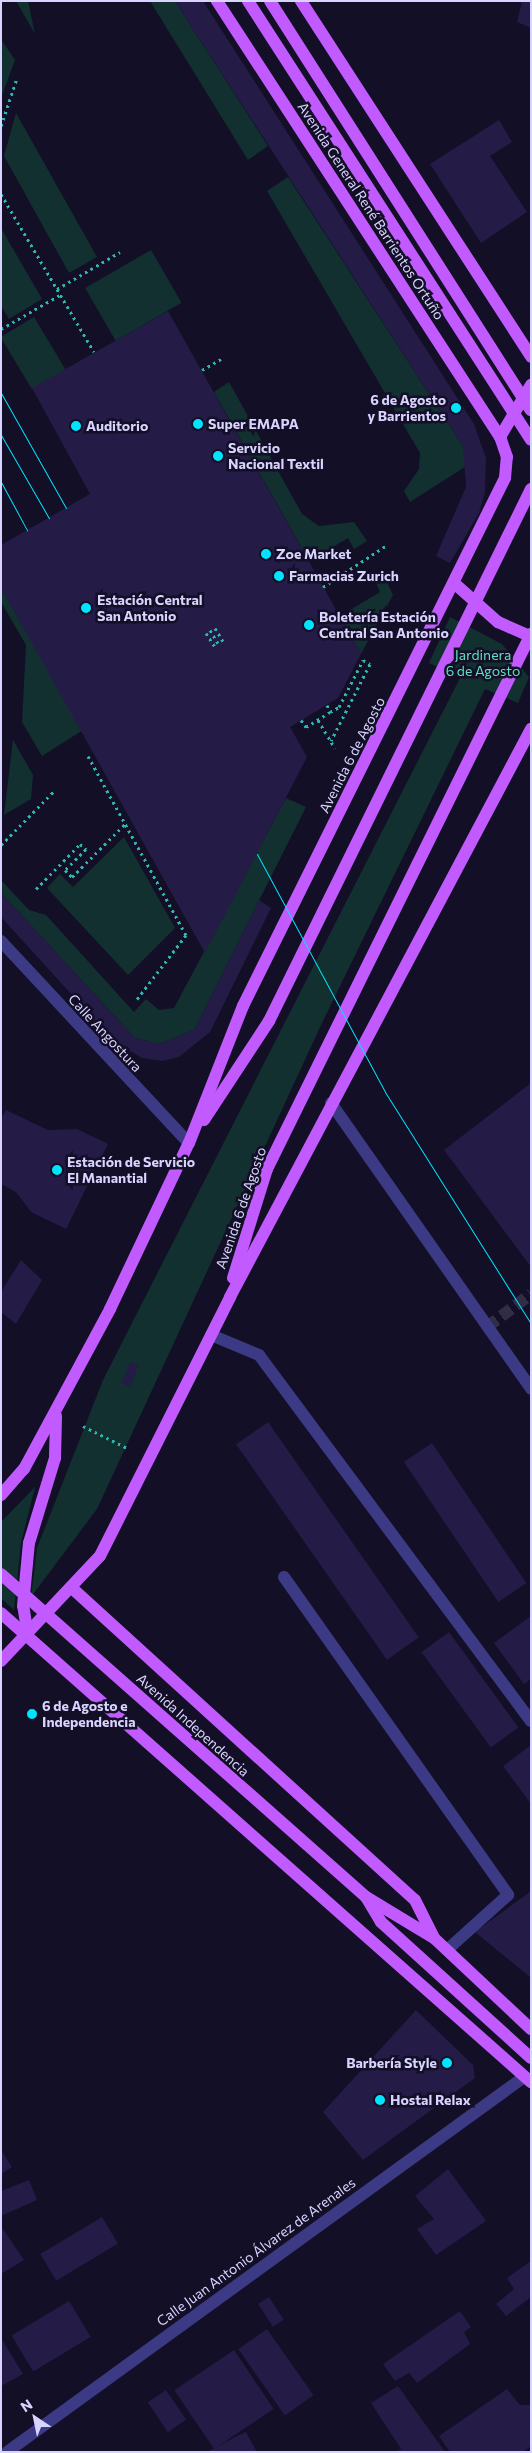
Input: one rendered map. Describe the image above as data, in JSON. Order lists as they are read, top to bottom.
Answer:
{
  "streets": {
    "main road": ["Avenida General René Barrientos Ortuño", "Avenida 6 de Agosto", "Avenida Independencia"],
    "street": ["Calle Angostura", "Calle Juan Antonio Álvarez de Arenales"]
  },
  "crossings": [
    ["Avenida General René Barrientos Ortuño", "Avenida 6 de Agosto"],
    ["Avenida 6 de Agosto", "Calle Angostura"]
  ],
  "parks": ["Jardinera 6 de Agosto"],
  "places": [
    "6 de Agosto y Barrientos",
    "Super EMAPA",
    "Auditorio",
    "Servicio Nacional Textil",
    "Zoe Market",
    "Farmacias Zurich",
    "Estación Central San Antonio",
    "Boletería Estación Central San Antonio",
    "Estación de Servicio El Manantial",
    "6 de Agosto e Independencia",
    "Barbería Style",
    "Hostal Relax"
  ],
  "north": "top left"
}
